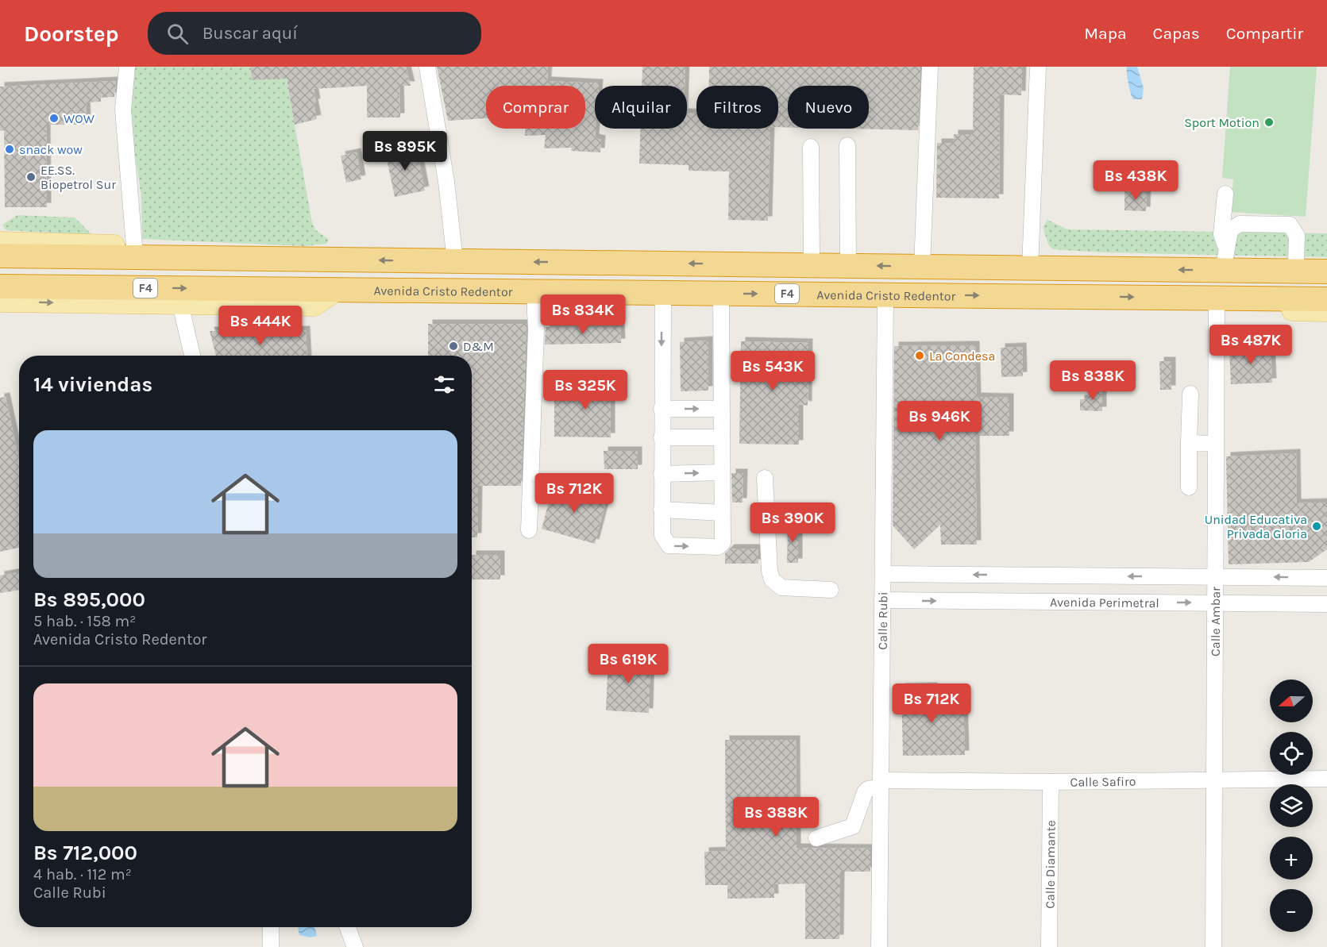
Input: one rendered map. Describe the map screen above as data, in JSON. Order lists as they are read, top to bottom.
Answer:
{
  "streets": {
    "highway": ["F4", "Avenida Cristo Redentor"],
    "street": [
      "Avenida Perimetral",
      "Calle Rubi",
      "Calle Ambar",
      "Calle Safiro",
      "Calle Diamante"
    ]
  },
  "crossings": [
    ["Avenida Cristo Redentor", "Calle Rubi"],
    ["Avenida Cristo Redentor", "Calle Ambar"],
    ["Avenida Perimetral", "Calle Rubi"],
    ["Avenida Perimetral", "Calle Ambar"],
    ["Calle Rubi", "Calle Safiro"],
    ["Calle Ambar", "Calle Safiro"],
    ["Calle Safiro", "Calle Diamante"]
  ],
  "places": [
    "WOW",
    "Sport Motion",
    "snack wow",
    "EE.SS. Biopetrol Sur",
    "D&M",
    "La Condesa",
    "Unidad Educativa Privada Gloria"
  ],
  "north": "left",
  "page": {
    "header": "Doorstep",
    "search": "Buscar aquí",
    "nav": ["Mapa", "Capas", "Compartir"],
    "chip": [
      "Comprar",
      "Alquilar",
      "Filtros",
      "Nuevo"
    ],
    "price": [
      "Bs 895K",
      "Bs 438K",
      "Bs 834K",
      "Bs 444K",
      "Bs 487K",
      "Bs 543K",
      "Bs 838K",
      "Bs 325K",
      "Bs 946K",
      "Bs 712K",
      "Bs 390K",
      "Bs 619K",
      "Bs 712K",
      "Bs 388K"
    ],
    "heading": "14 viviendas",
    "list": [
      {
        "name": "Bs 895,000",
        "note": "5 hab. · 158 m² · Avenida Cristo Redentor"
      },
      {
        "name": "Bs 712,000",
        "note": "4 hab. · 112 m² · Calle Rubi"
      }
    ],
    "map_buttons": ["+", "−"]
  }
}
